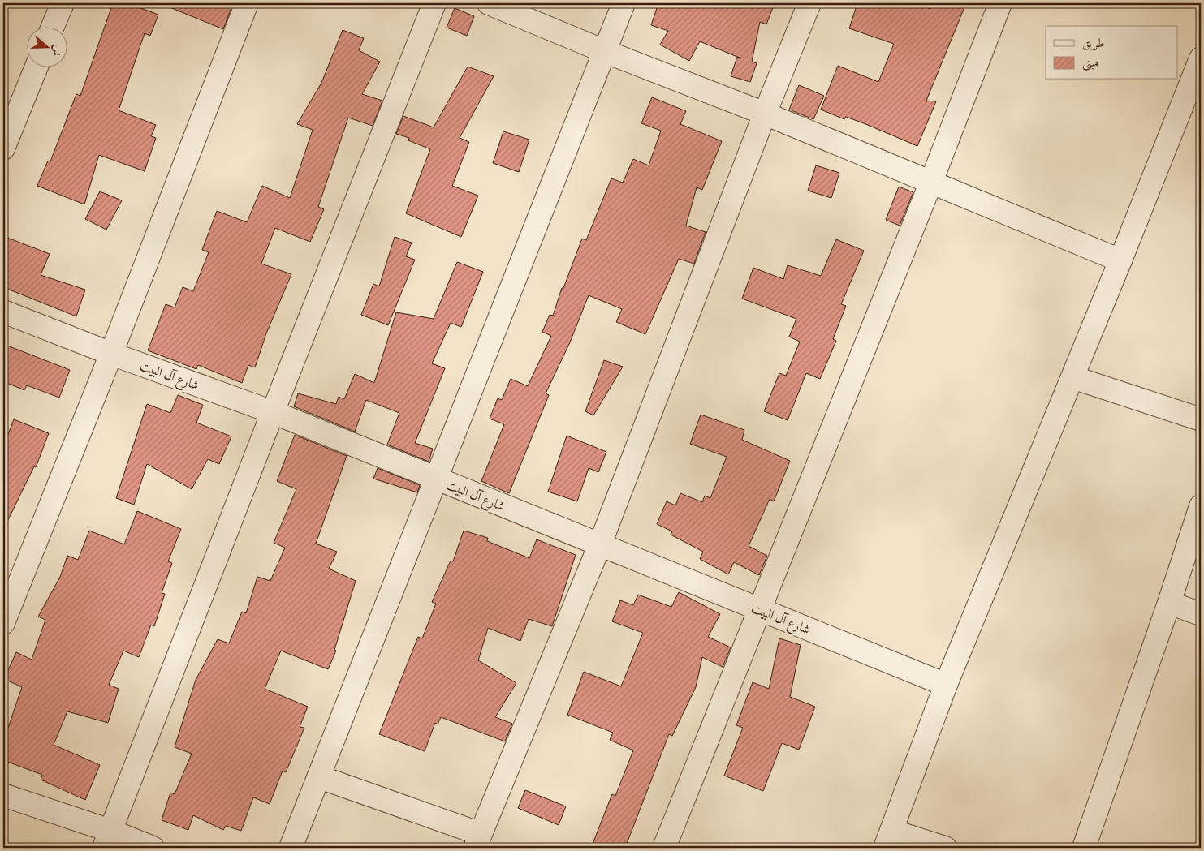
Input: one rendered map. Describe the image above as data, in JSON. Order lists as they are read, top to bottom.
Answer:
{
  "streets": {
    "street": ["شارع آل البيت"]
  },
  "legend": ["طريق", "مبنى"],
  "north": "right"
}
